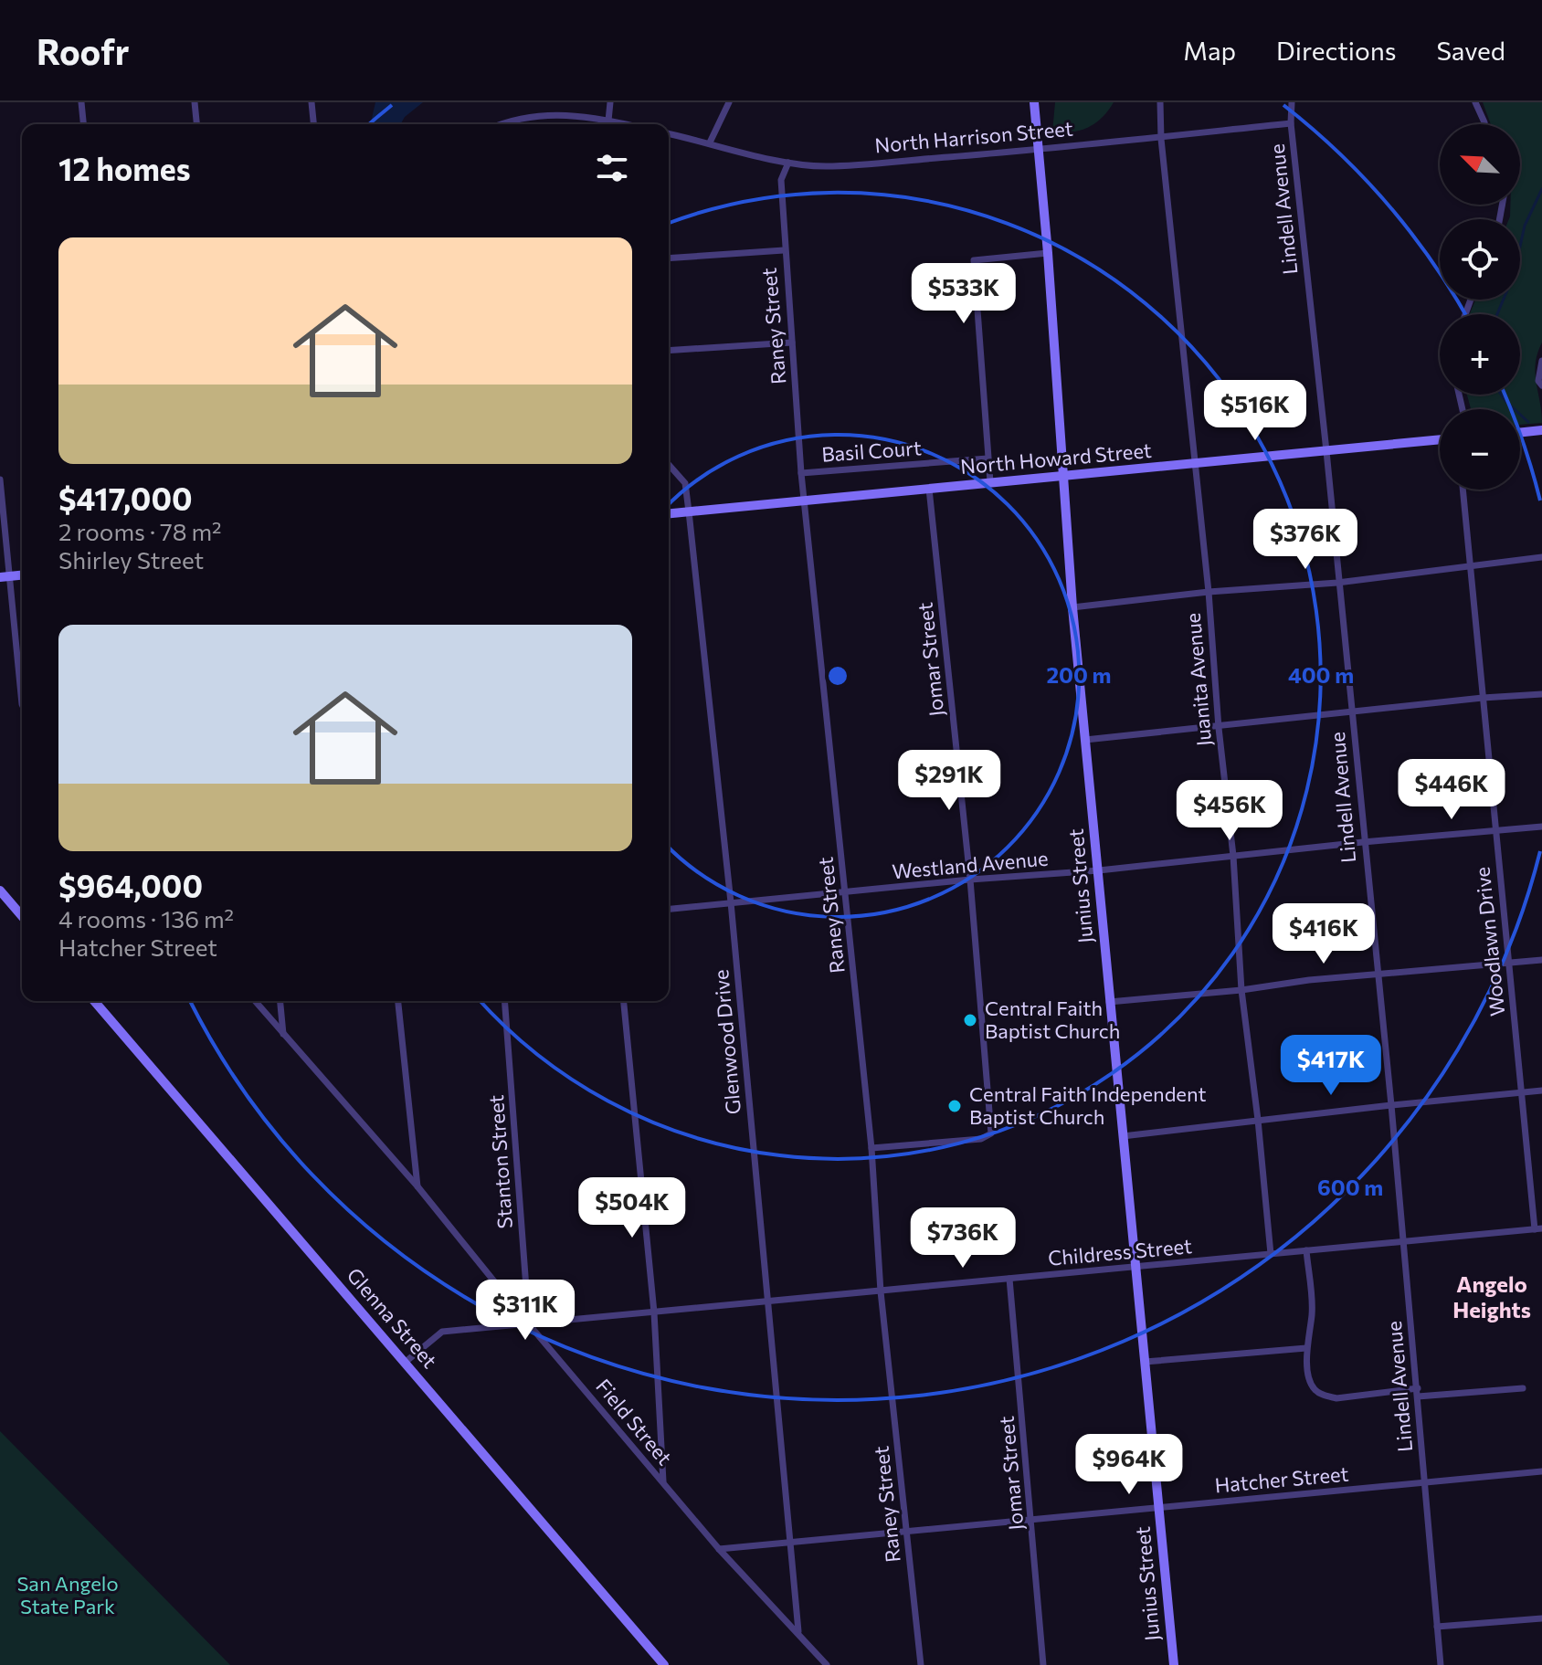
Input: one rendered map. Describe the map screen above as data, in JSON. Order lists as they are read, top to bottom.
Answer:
{
  "streets": {
    "street": [
      "North Harrison Street",
      "Lindell Avenue",
      "Raney Street",
      "Basil Court",
      "North Howard Street",
      "Jomar Street",
      "Juanita Avenue",
      "Westland Avenue",
      "Junius Street",
      "Woodlawn Drive",
      "Glenwood Drive",
      "Stanton Street",
      "Childress Street",
      "Glenna Street",
      "Field Street",
      "Hatcher Street"
    ]
  },
  "crossings": [
    ["North Harrison Street", "Lindell Avenue"],
    ["North Harrison Street", "Raney Street"],
    ["North Harrison Street", "Juanita Avenue"],
    ["North Harrison Street", "Junius Street"],
    ["Lindell Avenue", "North Howard Street"],
    ["Lindell Avenue", "Westland Avenue"],
    ["Lindell Avenue", "Childress Street"],
    ["Lindell Avenue", "Hatcher Street"],
    ["Raney Street", "Basil Court"],
    ["Raney Street", "North Howard Street"],
    ["Raney Street", "Jomar Street"],
    ["Raney Street", "Westland Avenue"],
    ["Raney Street", "Childress Street"],
    ["Raney Street", "Hatcher Street"],
    ["North Howard Street", "Jomar Street"],
    ["North Howard Street", "Juanita Avenue"],
    ["North Howard Street", "Junius Street"],
    ["North Howard Street", "Glenwood Drive"],
    ["Jomar Street", "Westland Avenue"],
    ["Jomar Street", "Childress Street"],
    ["Jomar Street", "Hatcher Street"],
    ["Juanita Avenue", "Westland Avenue"],
    ["Juanita Avenue", "Childress Street"],
    ["Westland Avenue", "Junius Street"],
    ["Westland Avenue", "Woodlawn Drive"],
    ["Westland Avenue", "Glenwood Drive"],
    ["Junius Street", "Childress Street"],
    ["Junius Street", "Hatcher Street"],
    ["Woodlawn Drive", "Childress Street"],
    ["Glenwood Drive", "Childress Street"],
    ["Glenwood Drive", "Field Street"],
    ["Glenwood Drive", "Hatcher Street"],
    ["Stanton Street", "Childress Street"],
    ["Stanton Street", "Field Street"],
    ["Childress Street", "Glenna Street"],
    ["Childress Street", "Field Street"],
    ["Field Street", "Hatcher Street"]
  ],
  "districts": ["Angelo Heights"],
  "parks": ["San Angelo State Park"],
  "places": ["Central Faith Baptist Church", "Central Faith Independent Baptist Church"],
  "north": "top left",
  "page": {
    "header": "Roofr",
    "nav": ["Map", "Directions", "Saved"],
    "map_buttons": ["+", "−"],
    "heading": "12 homes",
    "list": [
      {
        "name": "$417,000",
        "note": "2 rooms · 78 m² · Shirley Street"
      },
      {
        "name": "$964,000",
        "note": "4 rooms · 136 m² · Hatcher Street"
      }
    ],
    "price": [
      "$533K",
      "$516K",
      "$376K",
      "$291K",
      "$446K",
      "$456K",
      "$416K",
      "$417K",
      "$504K",
      "$736K",
      "$311K",
      "$964K"
    ]
  },
  "rings": ["200 m", "400 m", "600 m"]
}
